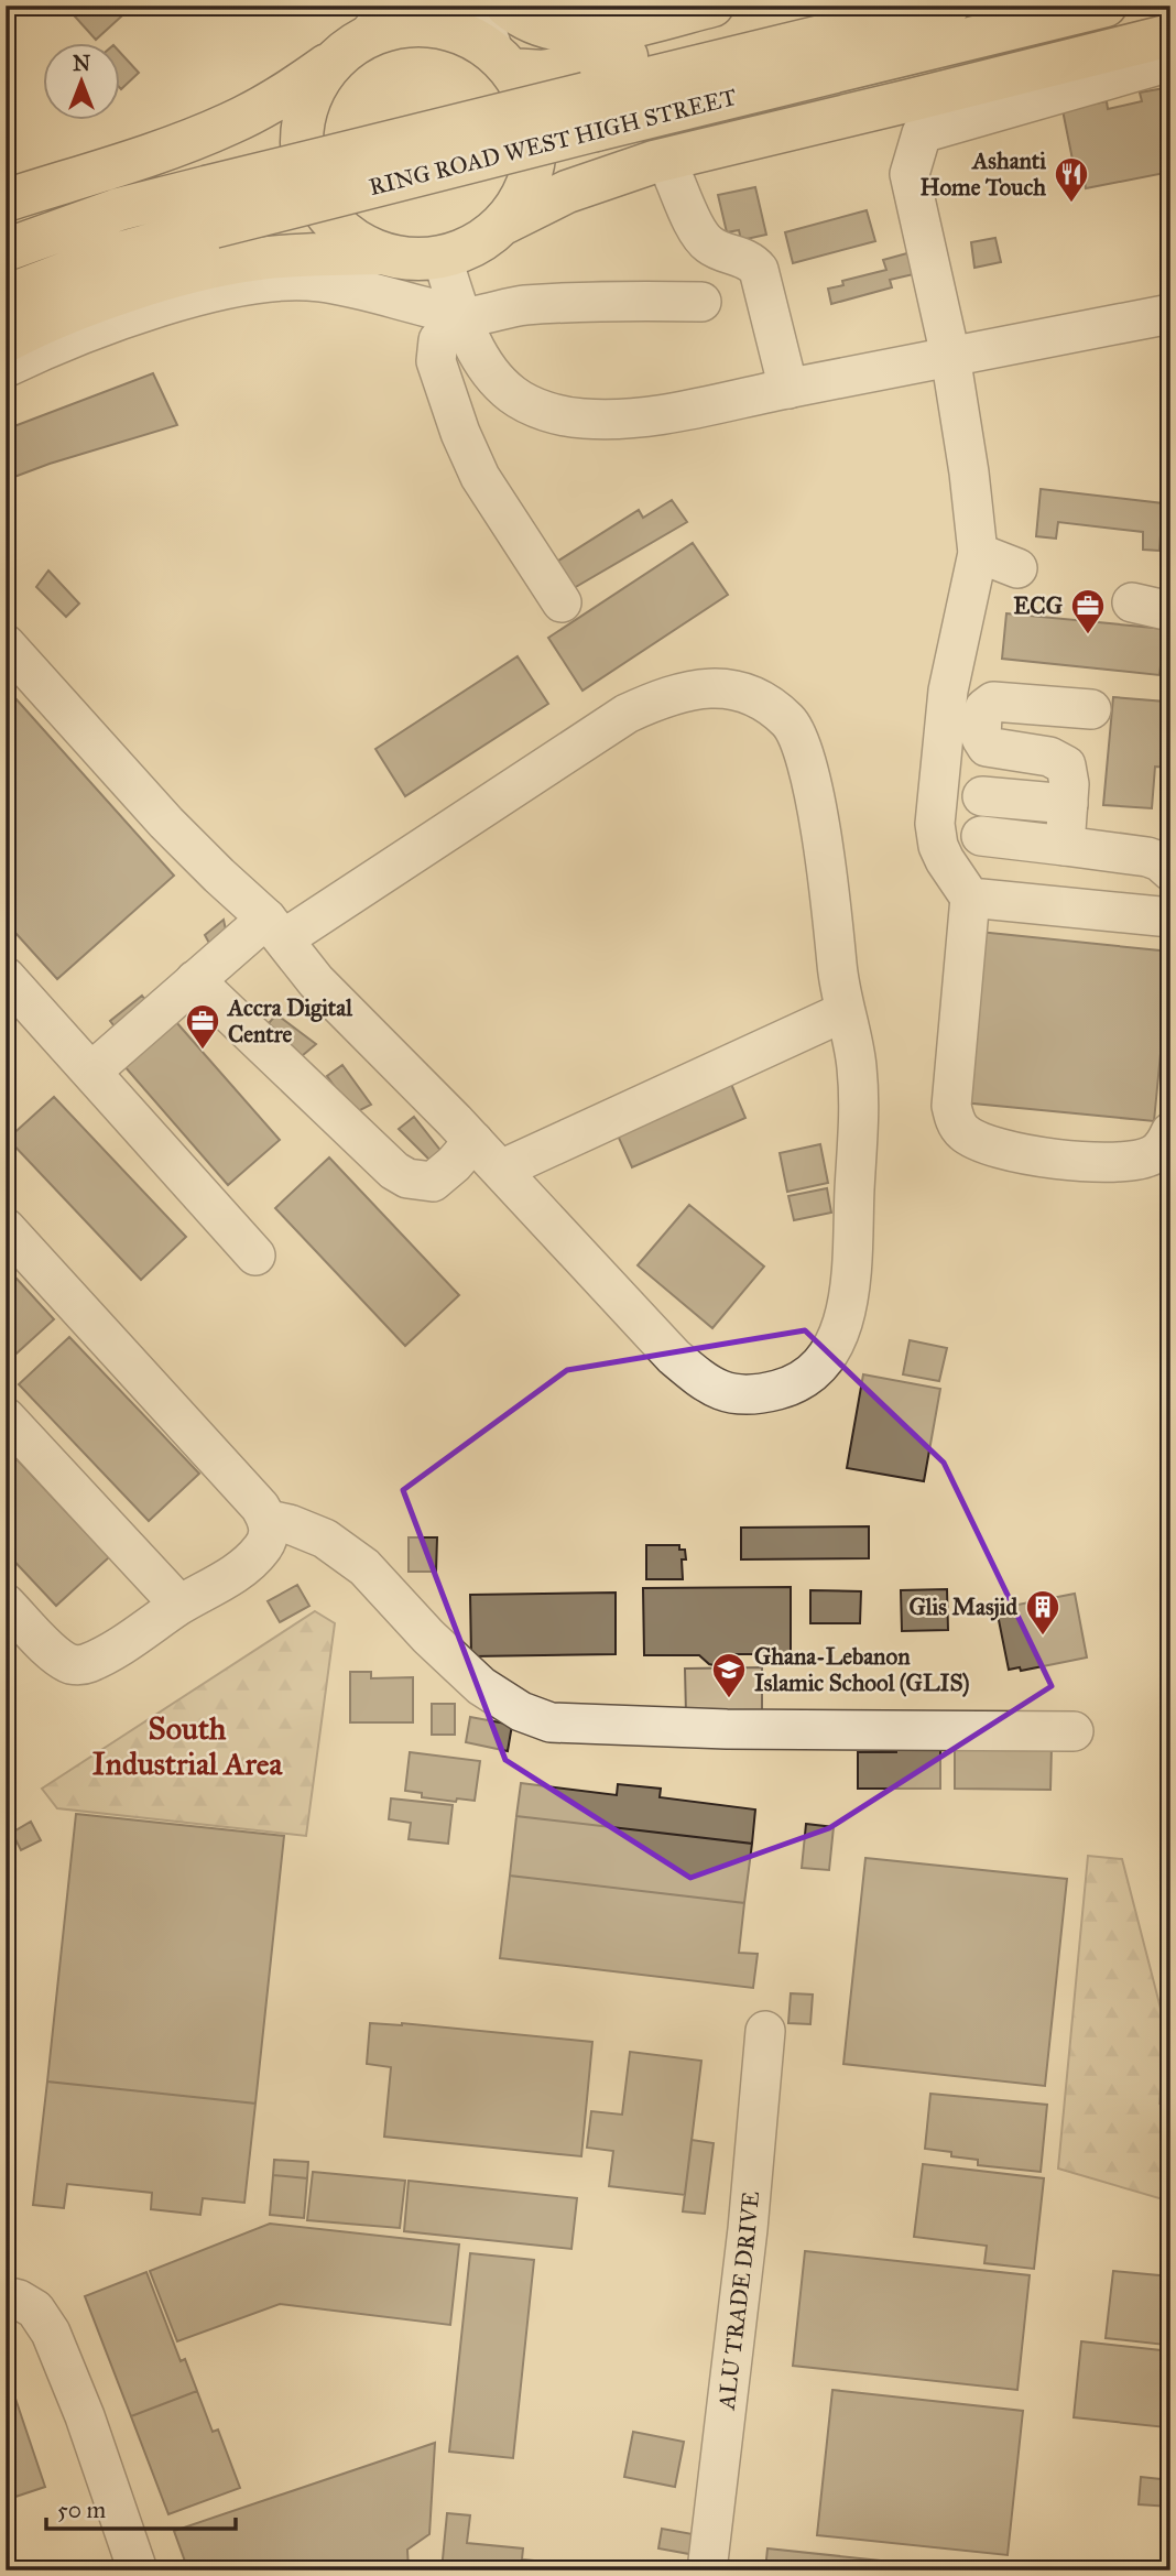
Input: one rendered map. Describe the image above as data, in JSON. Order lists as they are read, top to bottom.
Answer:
{
  "streets": {
    "main road": ["RING ROAD WEST HIGH STREET"],
    "street": ["ALU TRADE DRIVE"]
  },
  "districts": ["South Industrial Area"],
  "places": {
    "restaurant": ["Ashanti Home Touch"],
    "office": ["ECG", "Accra Digital Centre"],
    "building": ["Glis Masjid"],
    "school or university": ["Ghana-Lebanon Islamic School (GLIS)"]
  },
  "scale_bar": "50 m",
  "north": "top"
}
